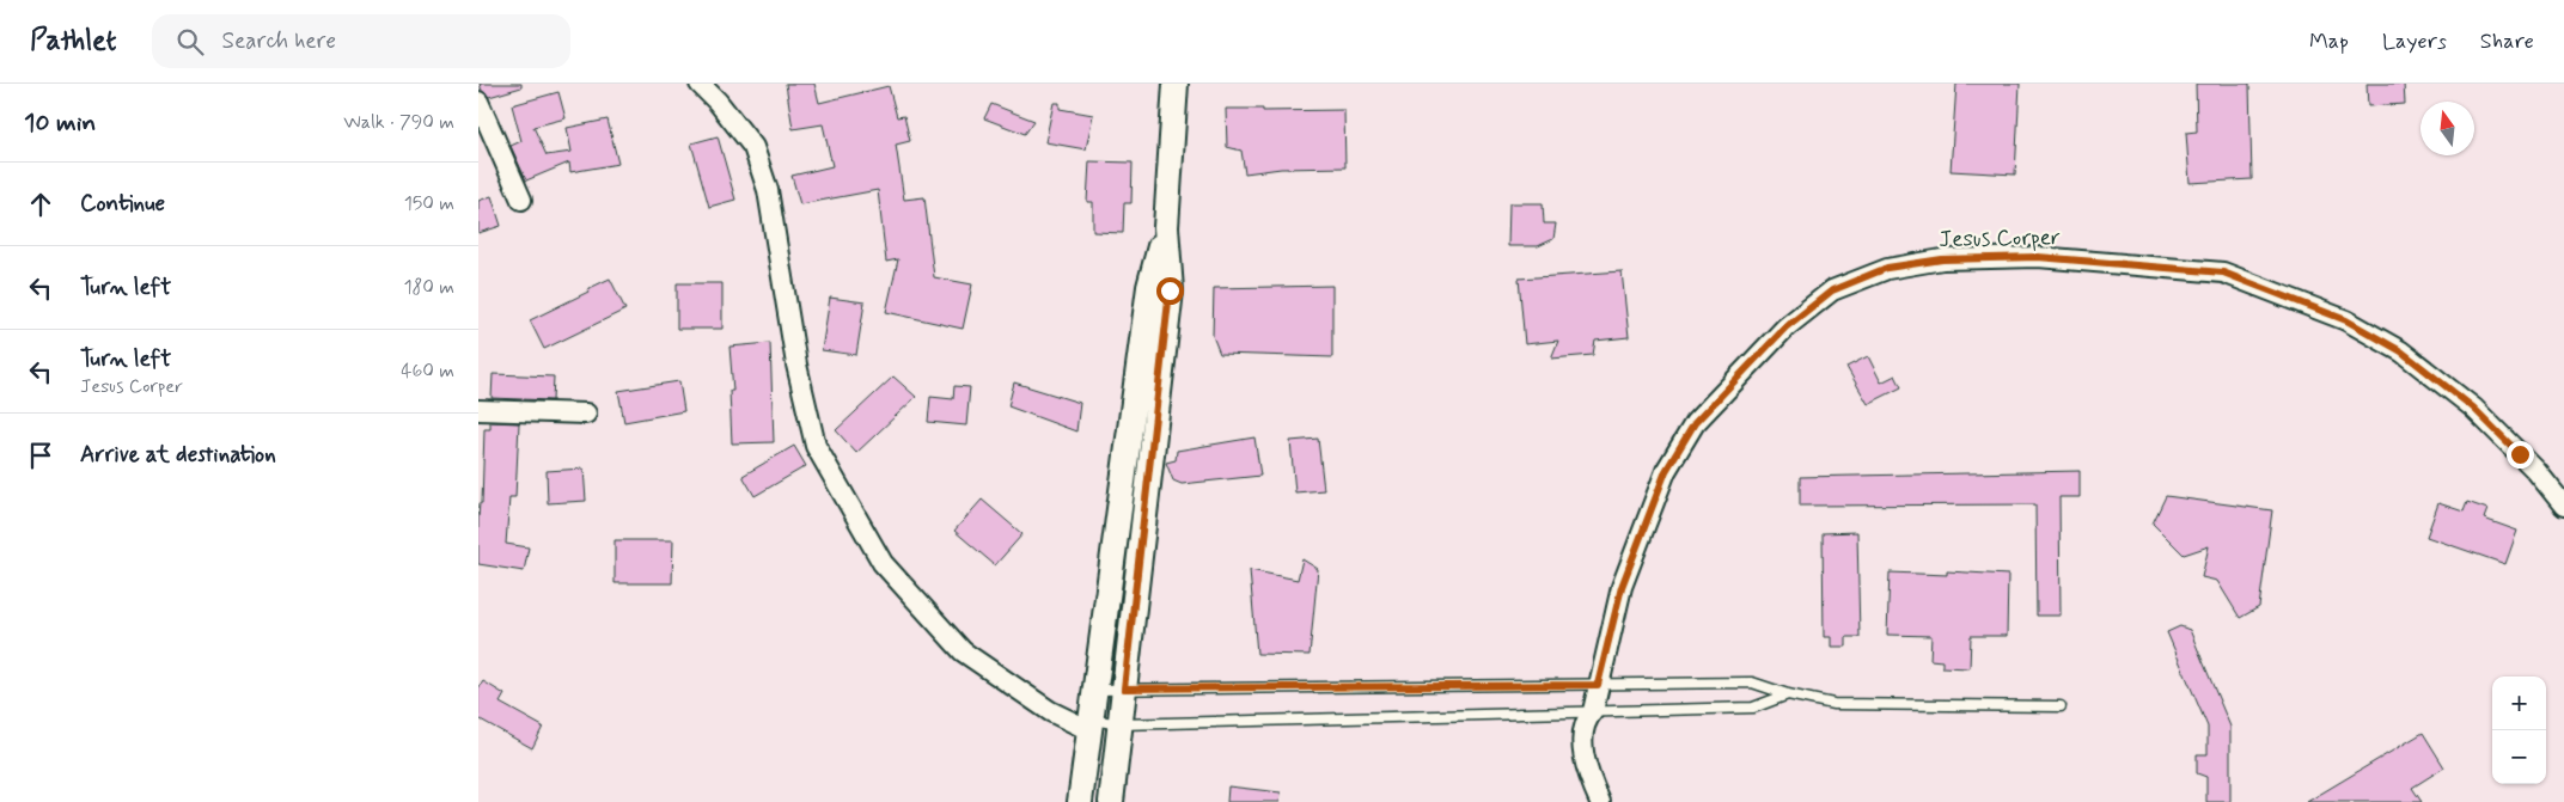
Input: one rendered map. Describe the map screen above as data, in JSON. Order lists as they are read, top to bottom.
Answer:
{
  "streets": {
    "street": ["Jesus Corper"]
  },
  "north": "top",
  "page": {
    "header": "Pathlet",
    "search": "Search here",
    "nav": ["Map", "Layers", "Share"],
    "heading": ["10 min", "Walk · 790 m"],
    "list": [
      ["Continue", "150 m"],
      ["Turn left", "180 m"],
      ["Turn left", "Jesus Corper", "460 m"],
      "Arrive at destination"
    ],
    "map_buttons": ["+", "−"]
  }
}
